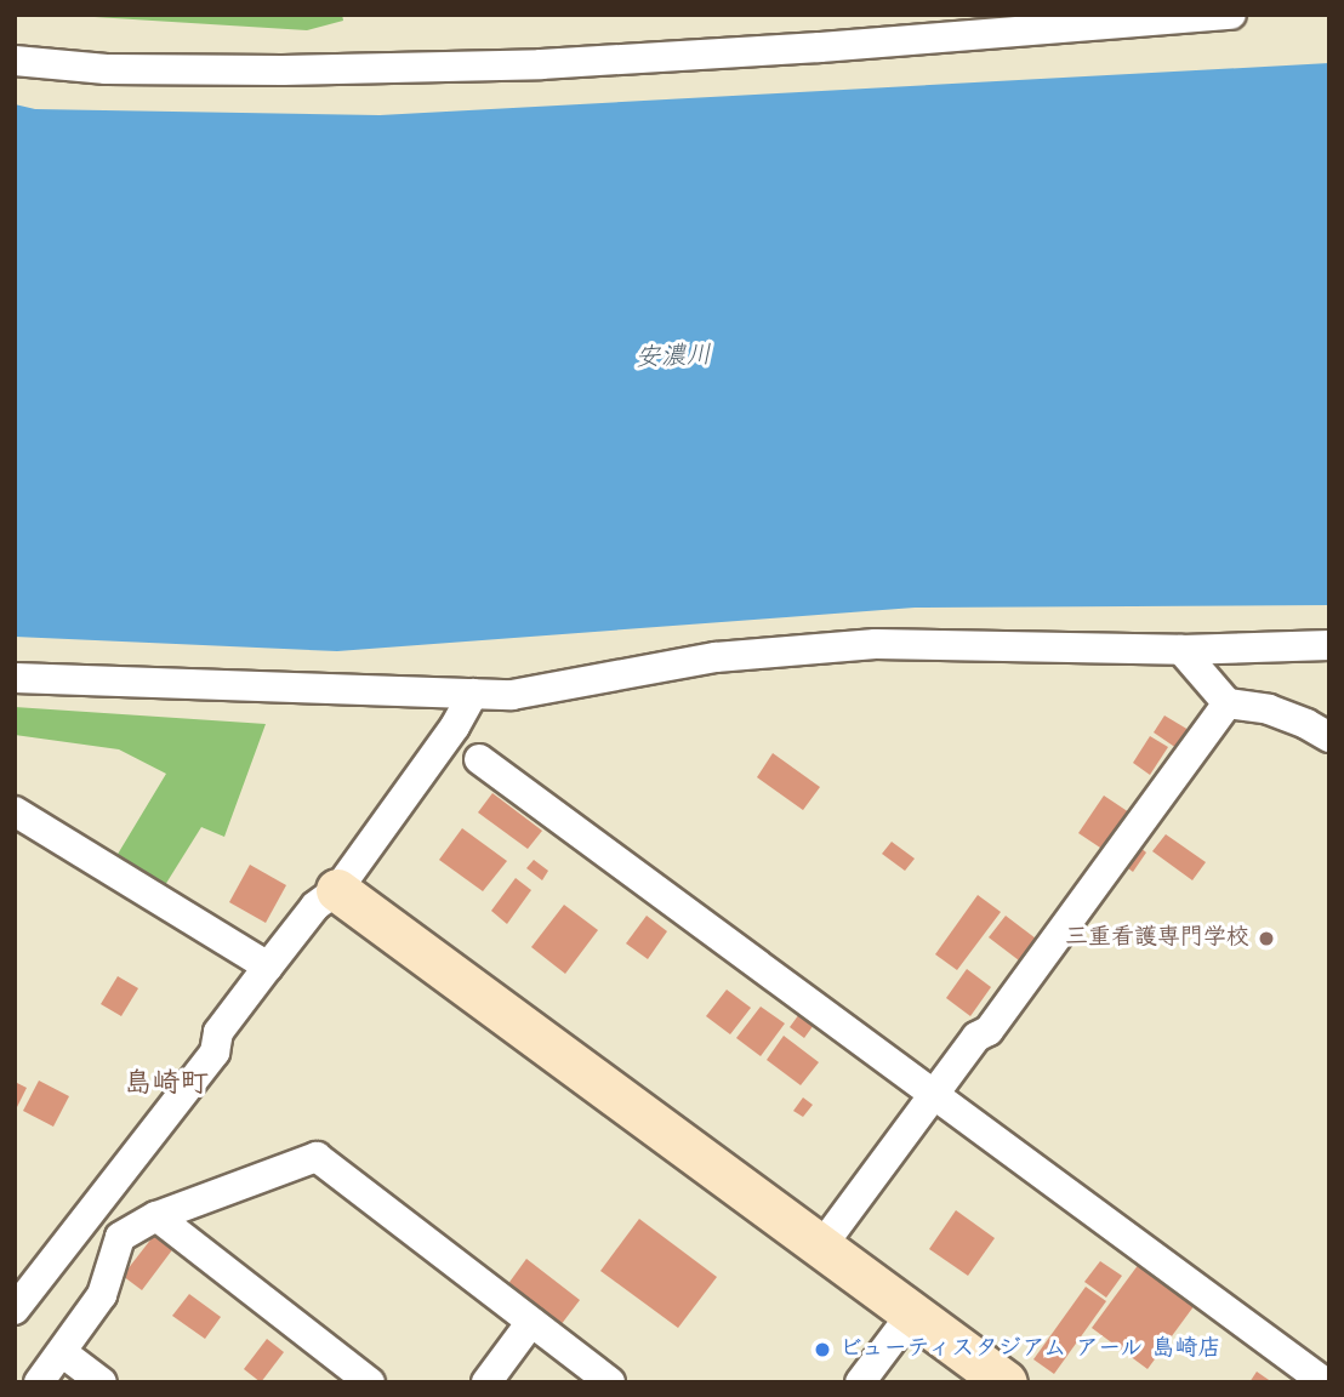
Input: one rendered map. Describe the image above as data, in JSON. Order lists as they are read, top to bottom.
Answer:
{
  "districts": ["島崎町"],
  "water": ["安濃川"],
  "places": ["三重看護専門学校", "ビューティスタジアム アール 島崎店"]
}
